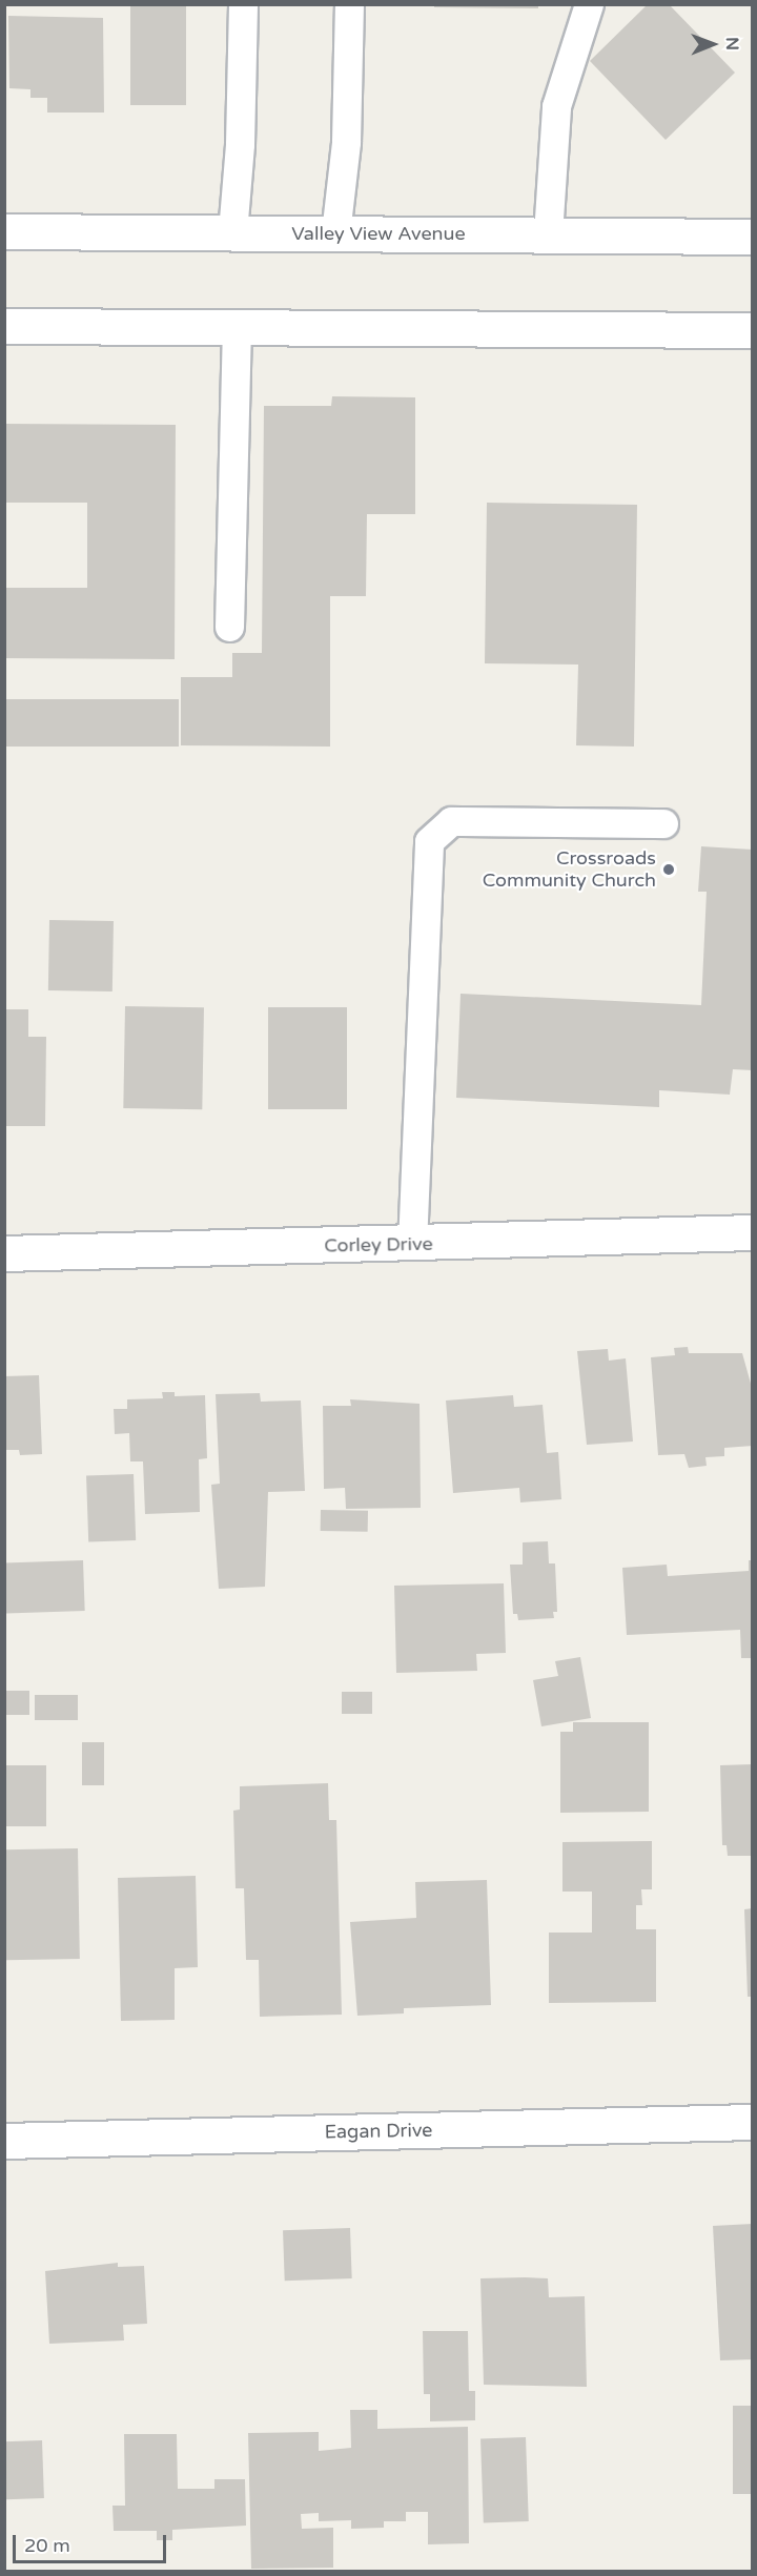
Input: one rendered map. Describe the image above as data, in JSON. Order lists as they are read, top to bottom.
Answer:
{
  "streets": {
    "main road": ["Valley View Avenue", "Corley Drive", "Eagan Drive"]
  },
  "places": ["Crossroads Community Church"],
  "scale_bar": "20 m",
  "north": "right"
}
